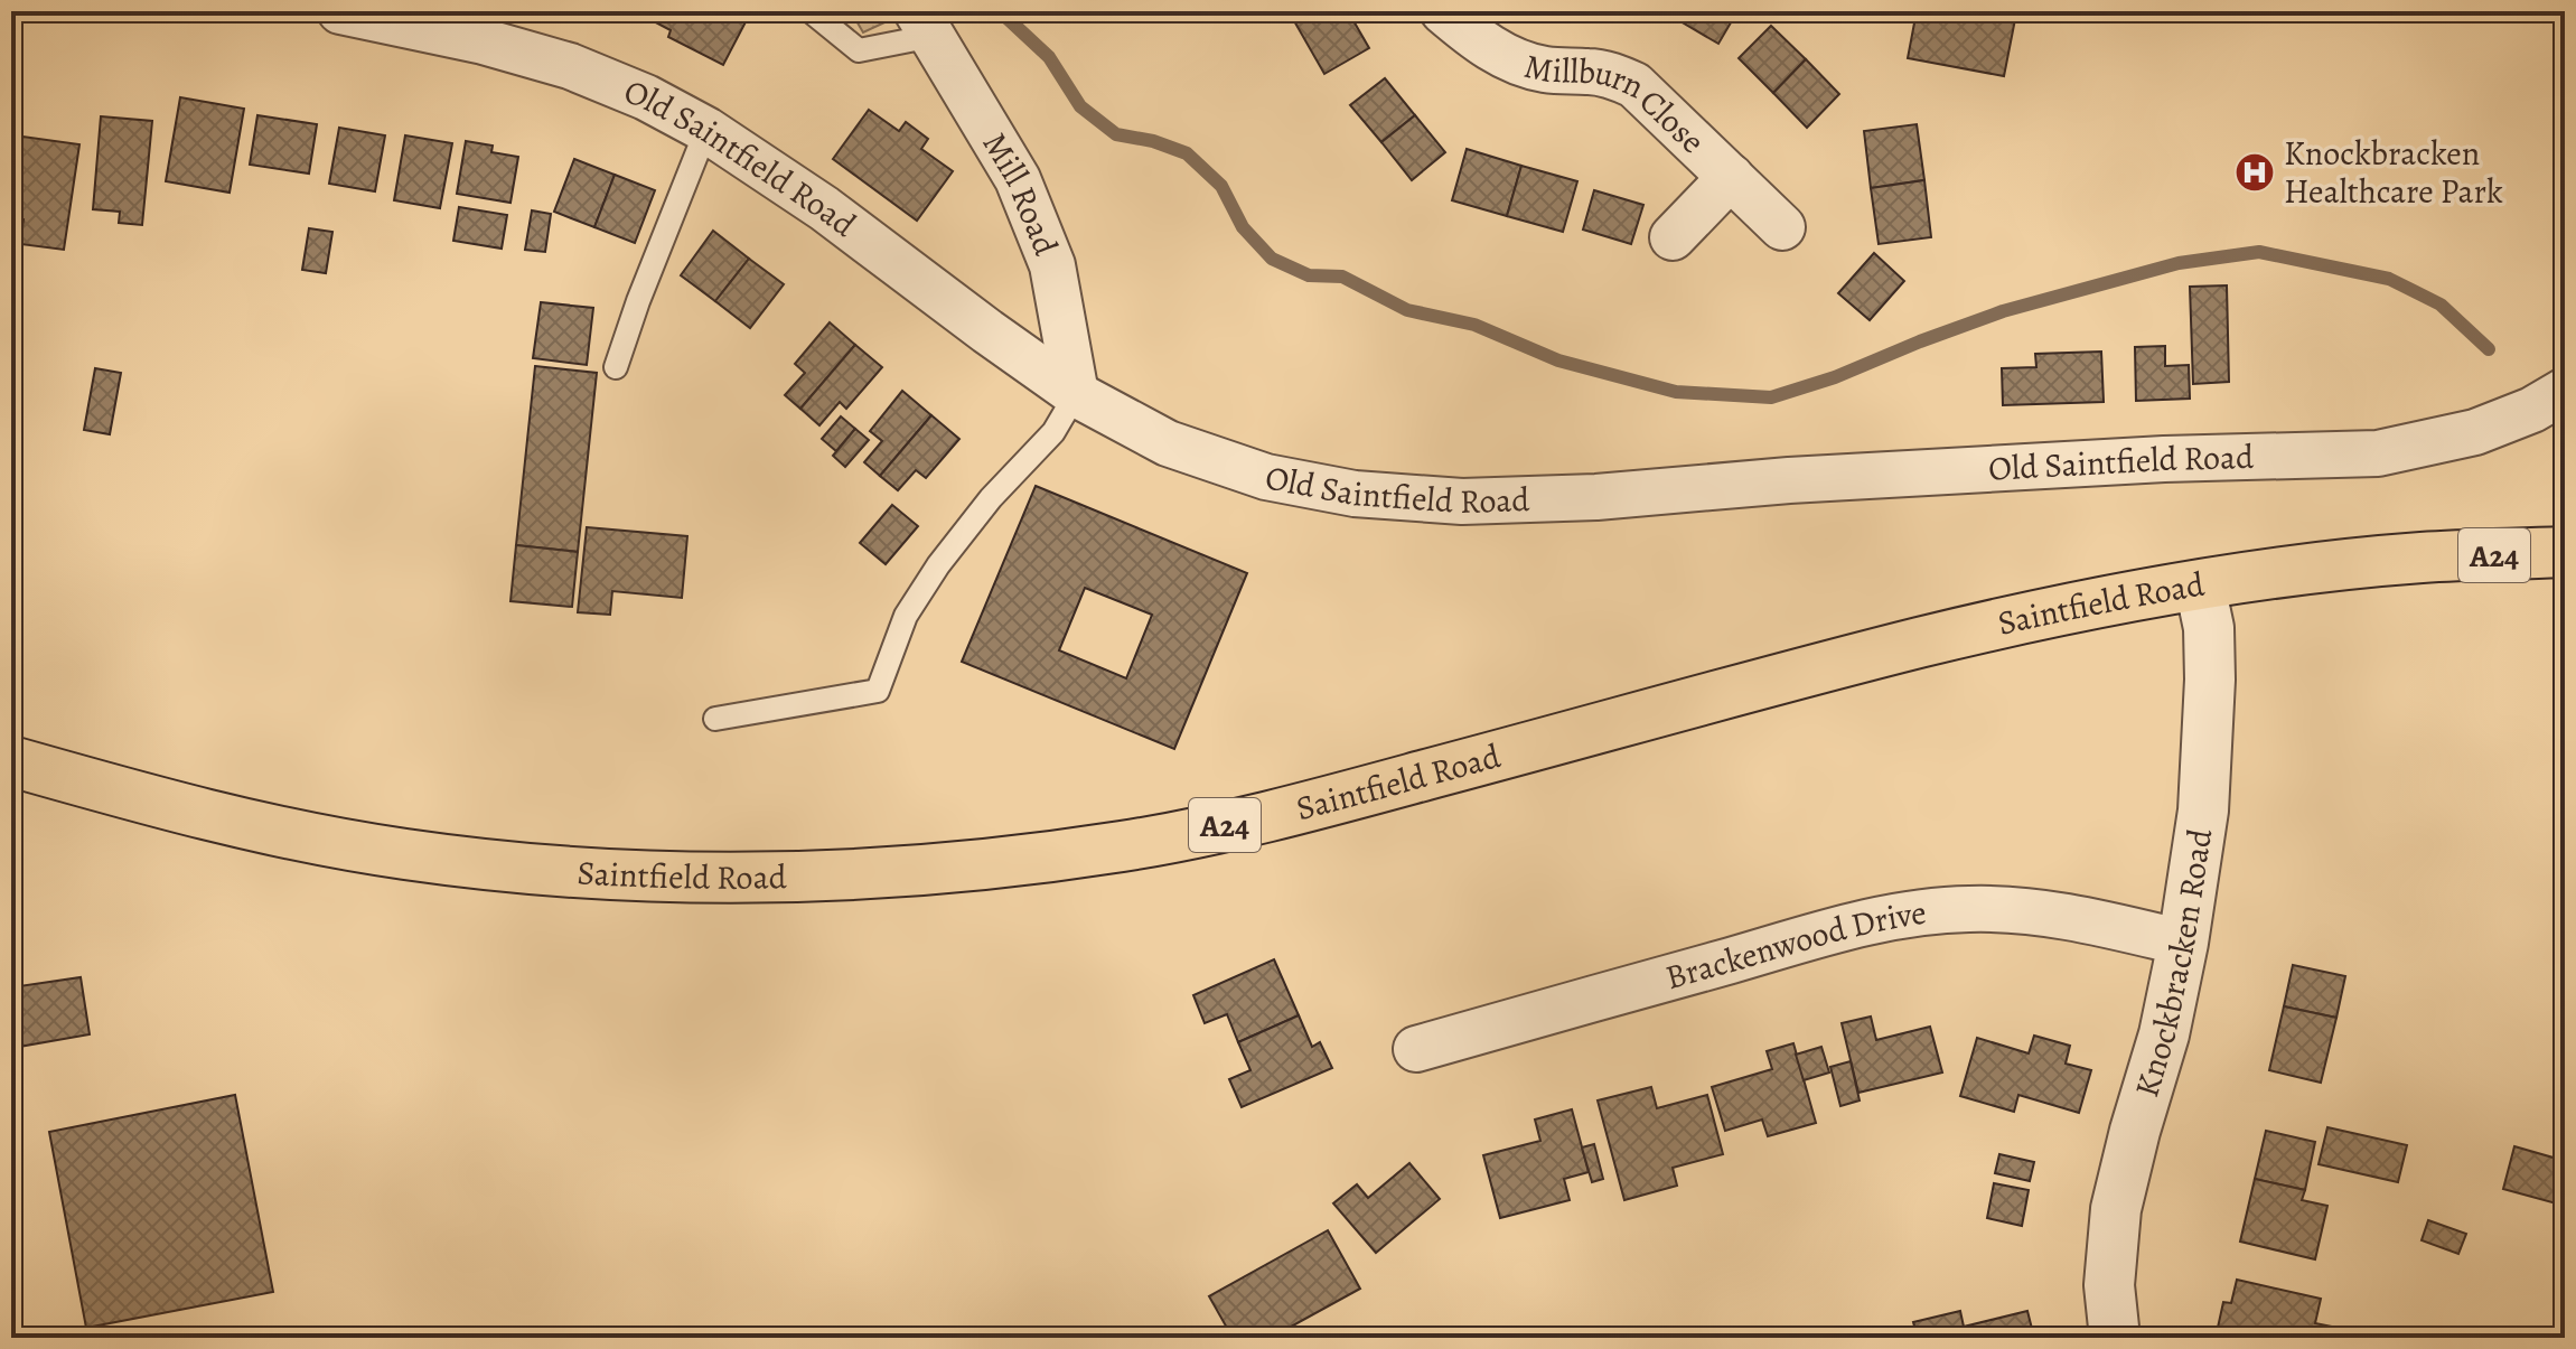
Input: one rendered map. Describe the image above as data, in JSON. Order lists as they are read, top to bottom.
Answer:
{
  "streets": {
    "highway": ["A24", "Saintfield Road"],
    "street": [
      "Millburn Close",
      "Old Saintfield Road",
      "Mill Road",
      "Brackenwood Drive",
      "Knockbracken Road"
    ]
  },
  "crossings": [
    ["Old Saintfield Road", "Mill Road"],
    ["Saintfield Road", "Knockbracken Road"],
    ["Brackenwood Drive", "Knockbracken Road"]
  ],
  "places": {
    "hospital": ["Knockbracken Healthcare Park"]
  }
}
